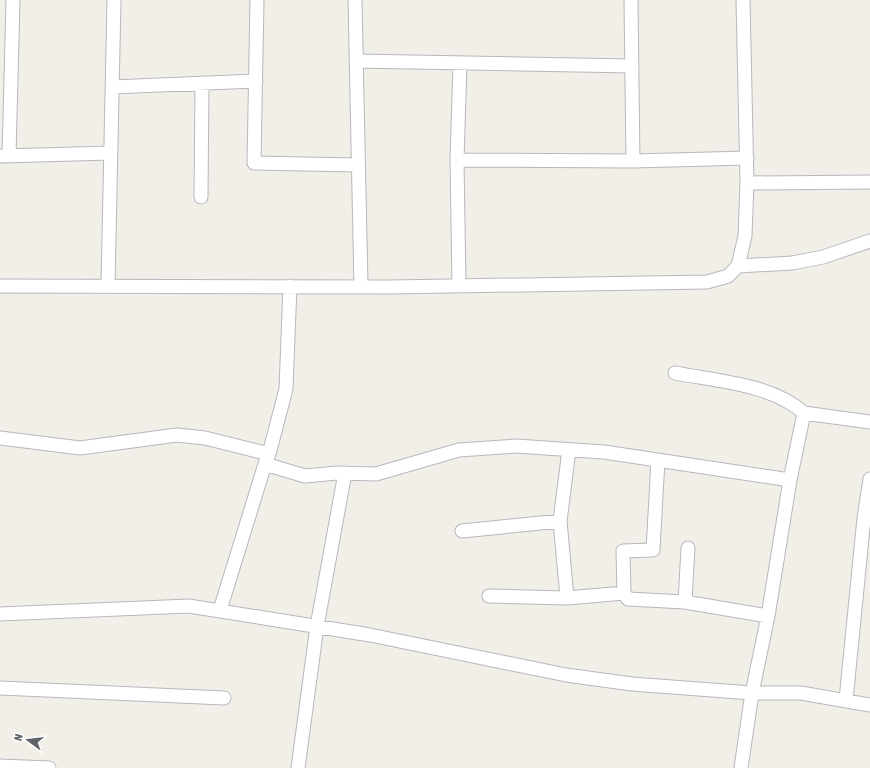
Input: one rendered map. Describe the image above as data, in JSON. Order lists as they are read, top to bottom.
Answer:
{
  "north": "left"
}
